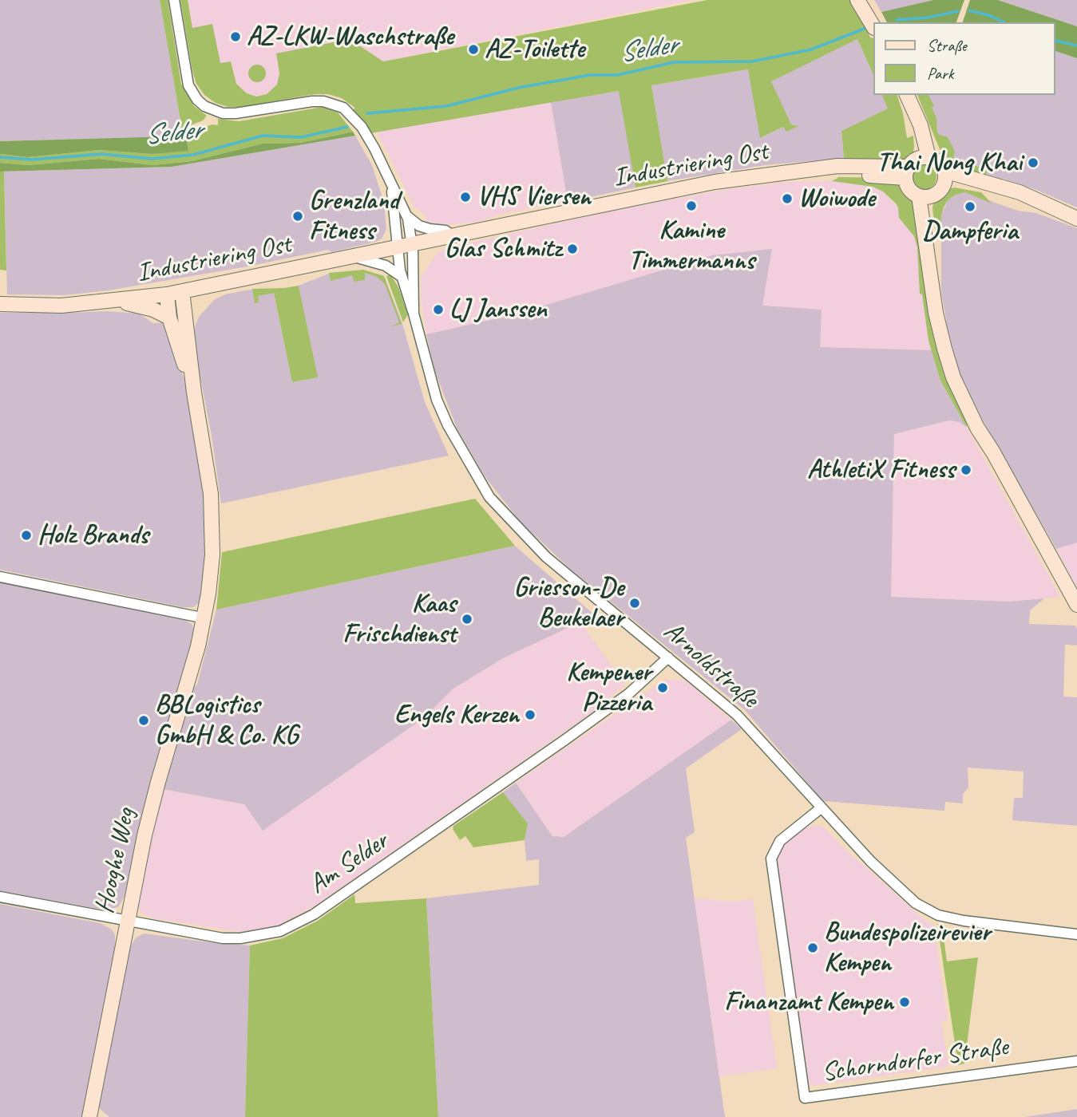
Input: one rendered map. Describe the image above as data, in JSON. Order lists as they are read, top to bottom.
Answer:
{
  "streets": {
    "street": [
      "Industriering Ost",
      "Arnoldstraße",
      "Hooghe Weg",
      "Am Selder",
      "Schorndorfer Straße"
    ]
  },
  "crossings": [
    ["Industriering Ost", "Arnoldstraße"],
    ["Industriering Ost", "Hooghe Weg"],
    ["Arnoldstraße", "Am Selder"],
    ["Arnoldstraße", "Schorndorfer Straße"],
    ["Hooghe Weg", "Am Selder"]
  ],
  "water": ["Selder"],
  "places": [
    "AZ-LKW-Waschstraße",
    "AZ-Toilette",
    "Thai Nong Khai",
    "VHS Viersen",
    "Woiwode",
    "Kamine Timmermanns",
    "Dampferia",
    "Grenzland Fitness",
    "Glas Schmitz",
    "LJ Janssen",
    "AthletiX Fitness",
    "Holz Brands",
    "Griesson-De Beukelaer",
    "Kaas Frischdienst",
    "Kempener Pizzeria",
    "Engels Kerzen",
    "BBLogistics GmbH & Co. KG",
    "Bundespolizeirevier Kempen",
    "Finanzamt Kempen"
  ],
  "legend": ["Straße", "Park"]
}
